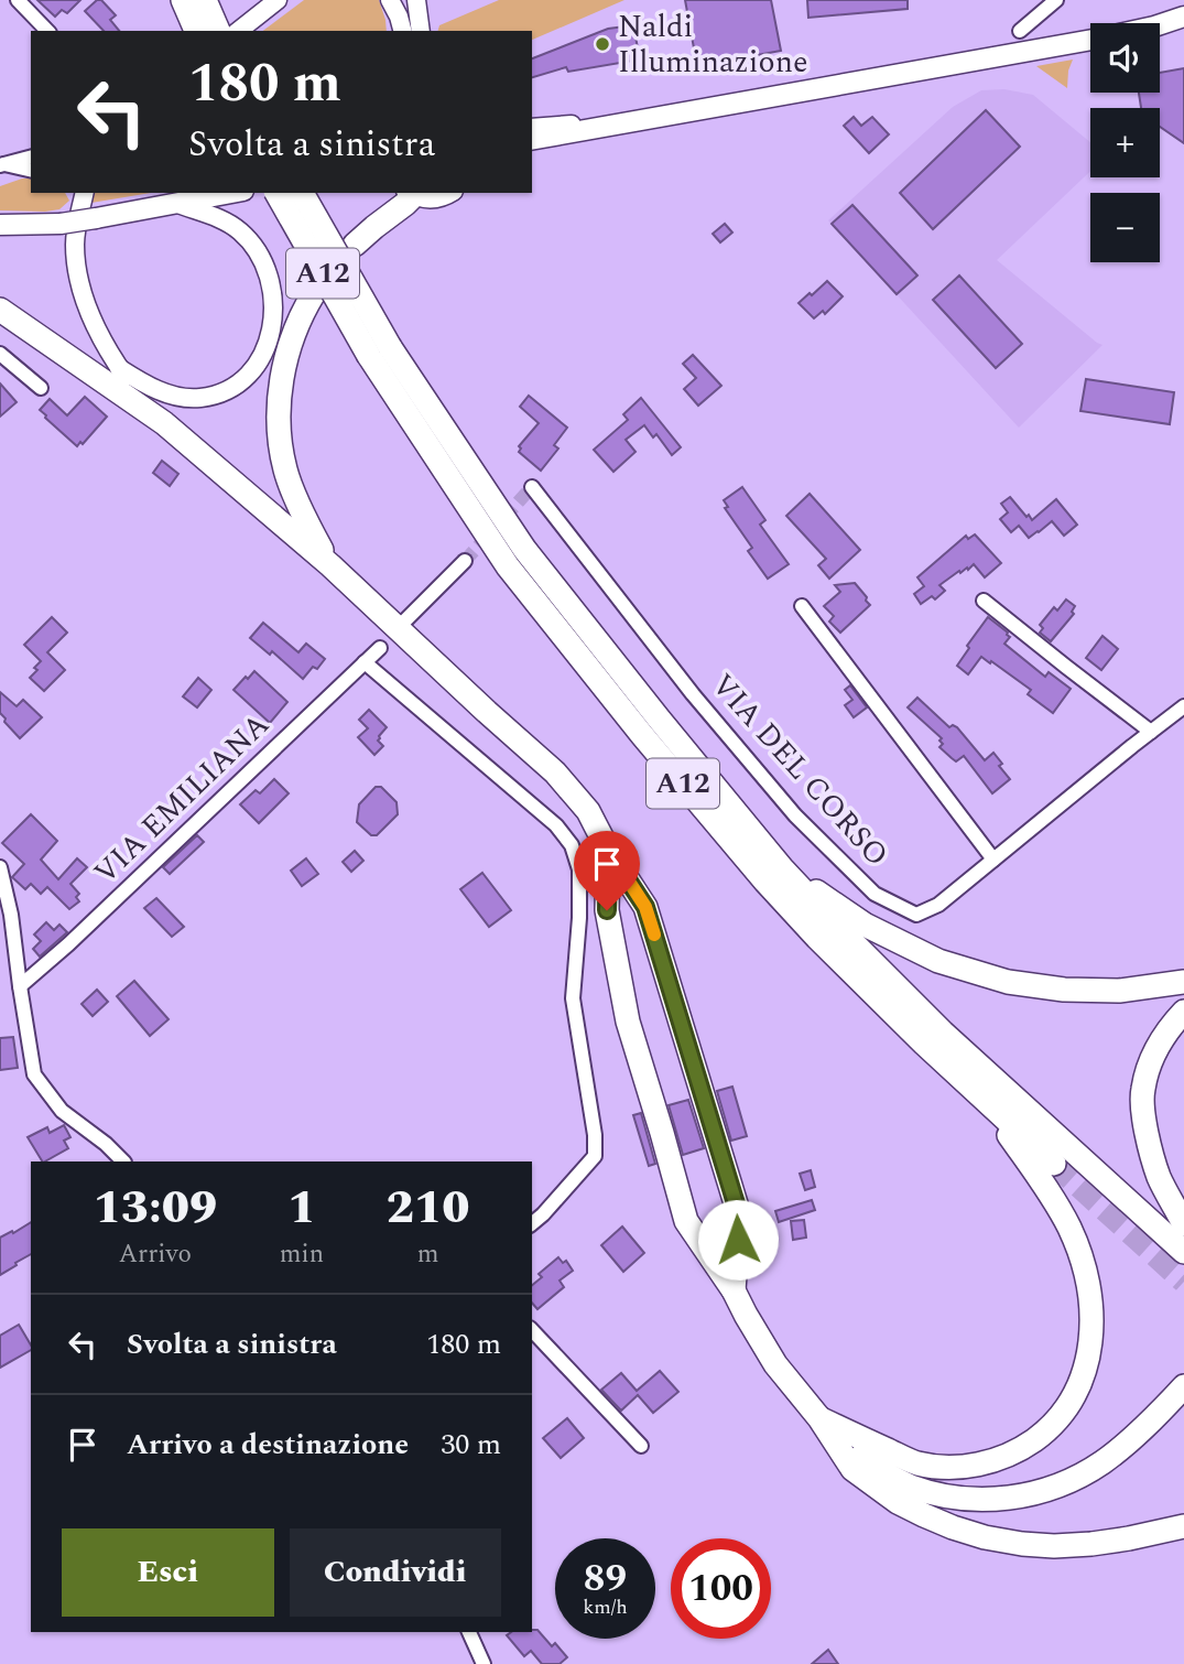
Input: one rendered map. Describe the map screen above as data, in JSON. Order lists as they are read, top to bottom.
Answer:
{
  "streets": {
    "highway": ["A12"],
    "street": ["VIA DEL CORSO", "VIA EMILIANA"]
  },
  "places": ["Naldi Illuminazione"],
  "page": {
    "map_buttons": ["+", "−"],
    "turn": ["180 m", "Svolta a sinistra"],
    "eta": [
      "13:09",
      "Arrivo",
      "1",
      "min",
      "210",
      "m"
    ],
    "list": [
      {
        "name": "Svolta a sinistra",
        "value": "180 m"
      },
      {
        "name": "Arrivo a destinazione",
        "value": "30 m"
      }
    ],
    "buttons": ["Esci", "Condividi"],
    "speed": "89 km/h",
    "limit": "100"
  }
}
